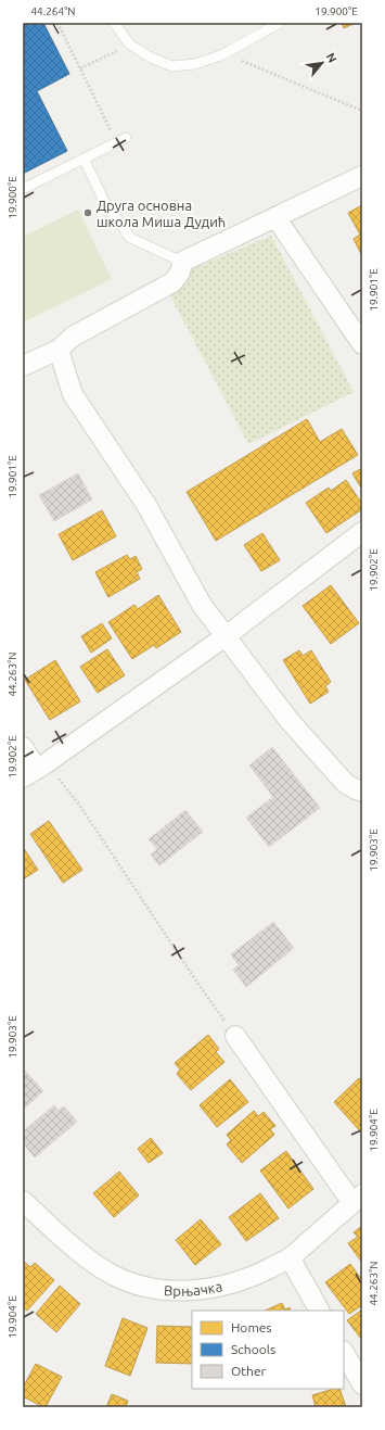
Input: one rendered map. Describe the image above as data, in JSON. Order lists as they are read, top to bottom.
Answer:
{
  "streets": {
    "street": ["Врњачка"]
  },
  "places": ["Друга основна школа Миша Дудић"],
  "legend": ["Homes", "Schools", "Other"],
  "north": "top right",
  "coordinates": [
    "44.264°N",
    "19.900°E",
    "19.901°E",
    "19.902°E",
    "44.263°N",
    "19.903°E",
    "19.904°E"
  ]
}
